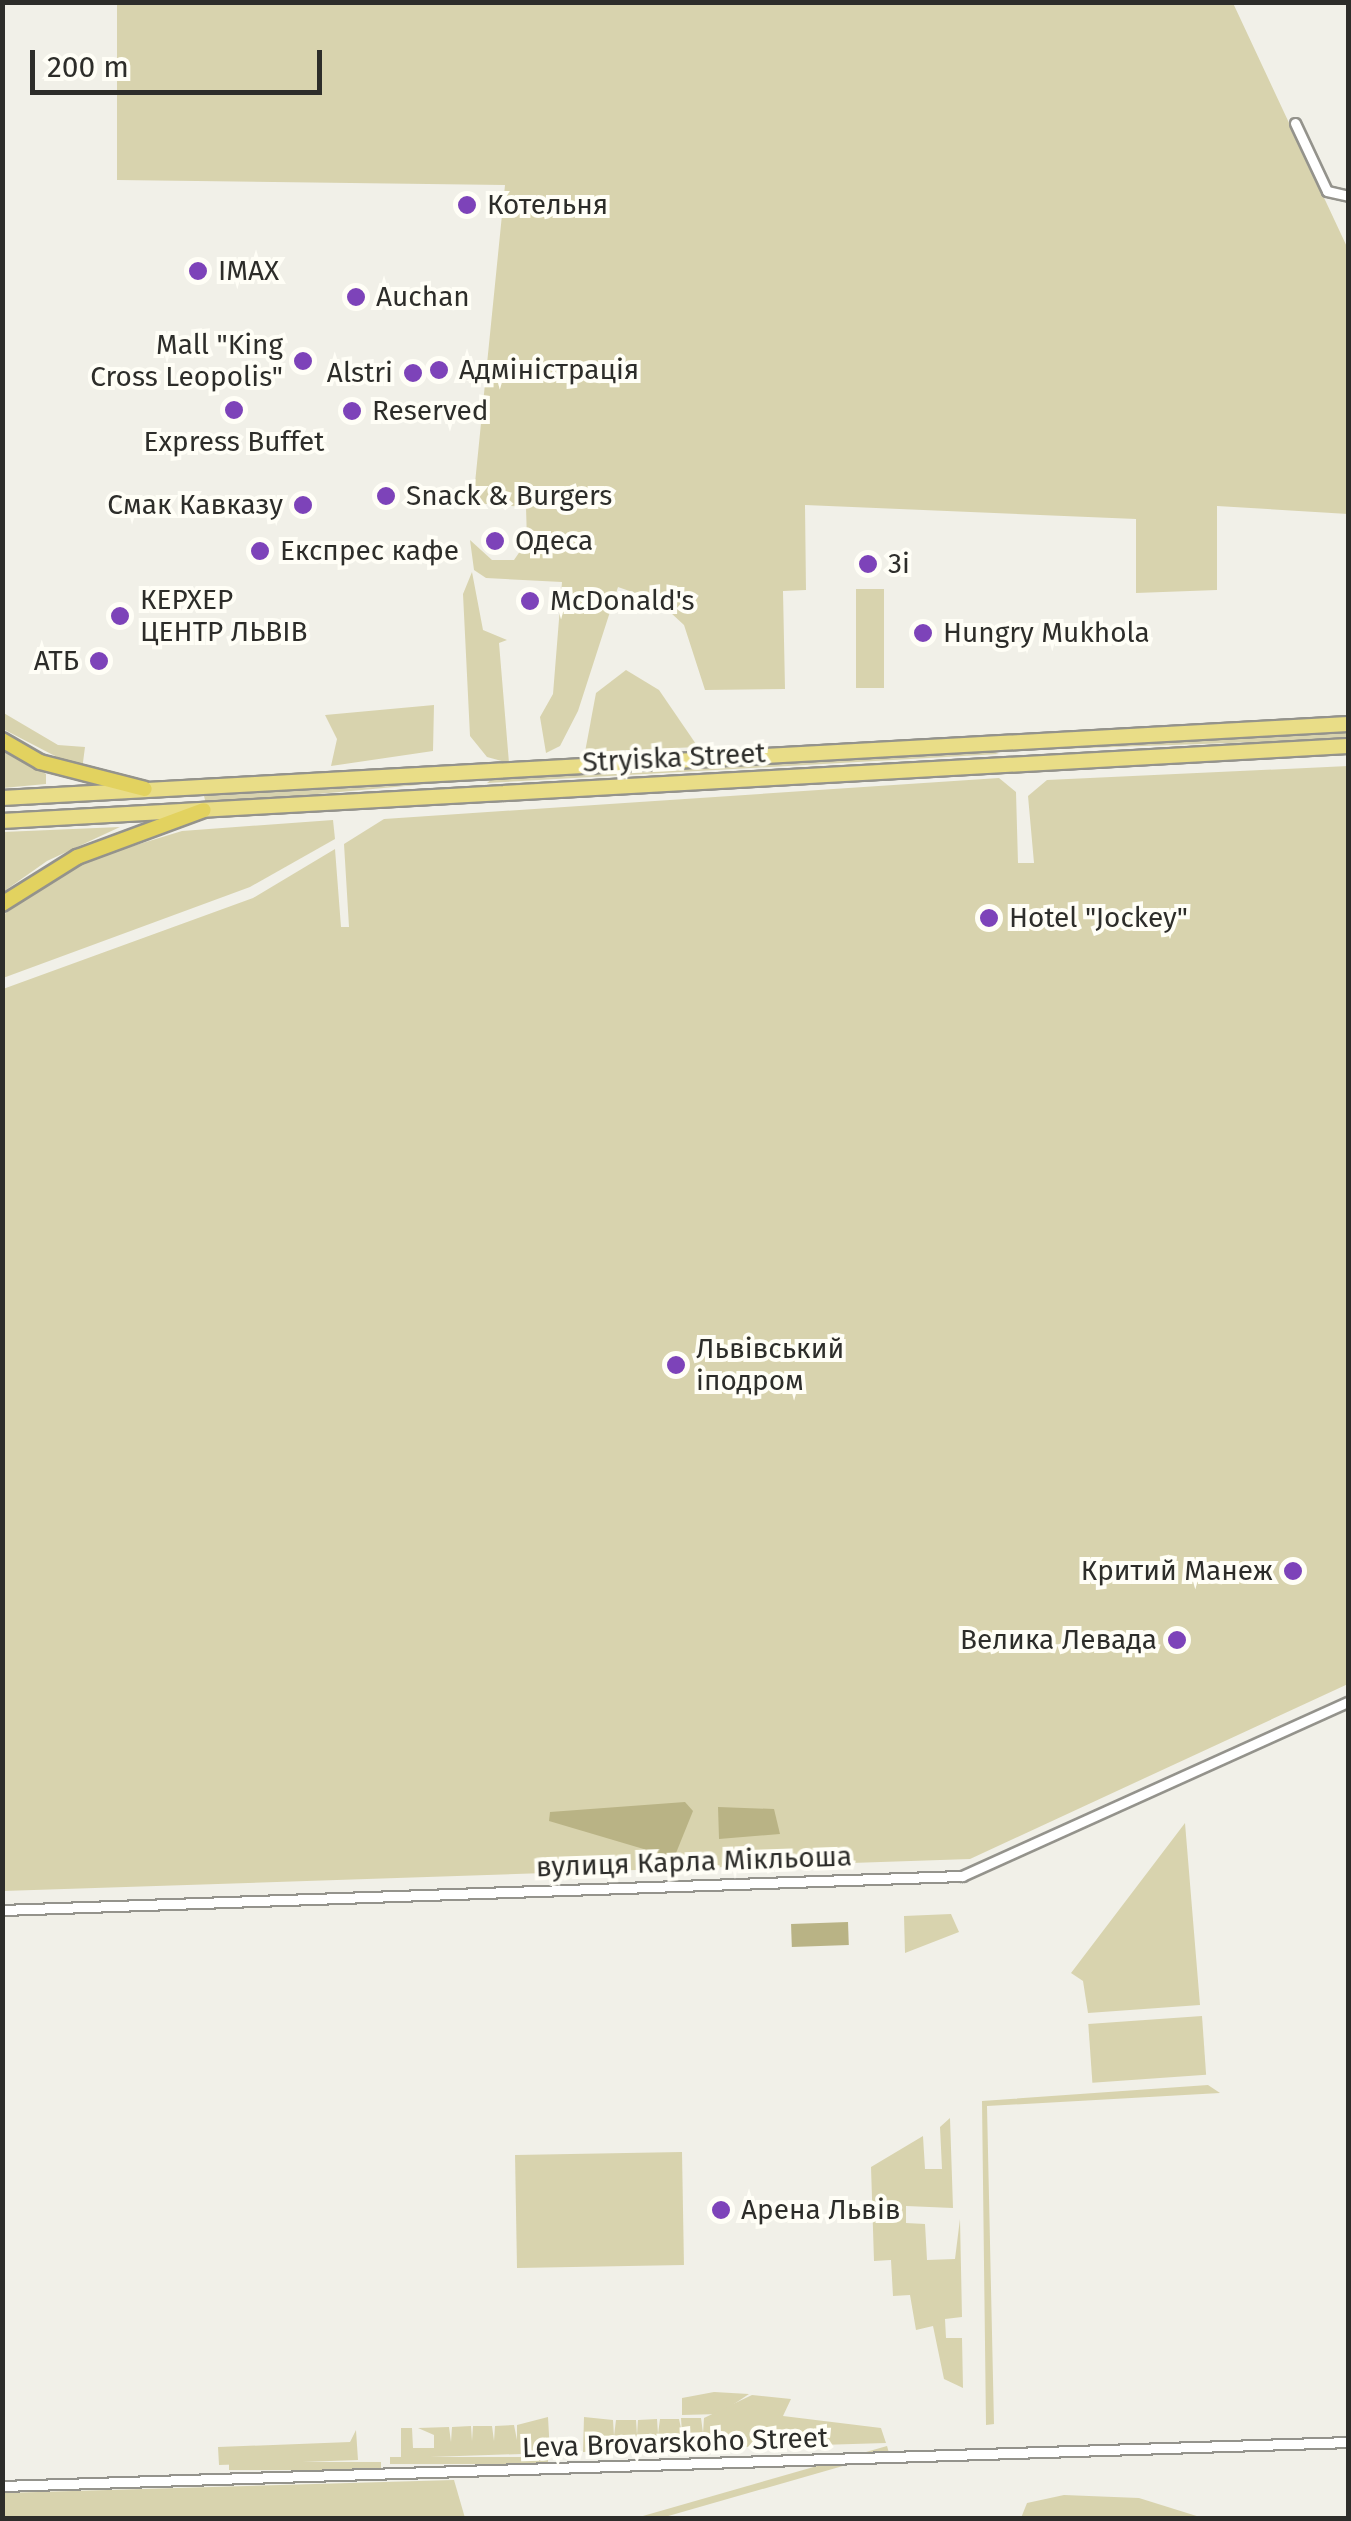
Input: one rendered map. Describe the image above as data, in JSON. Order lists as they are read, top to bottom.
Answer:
{
  "streets": {
    "main road": ["Stryiska Street"],
    "street": ["вулиця Карла Мікльоша", "Leva Brovarskoho Street"]
  },
  "places": [
    "Котельня",
    "IMAX",
    "Auchan",
    "Mall \"King Cross Leopolis\"",
    "Адміністрація",
    "Alstri",
    "Express Buffet",
    "Reserved",
    "Snack & Burgers",
    "Смак Кавказу",
    "Одеса",
    "Експрес кафе",
    "3і",
    "McDonald's",
    "КЕРХЕР ЦЕНТР ЛЬВІВ",
    "Hungry Mukhola",
    "АТБ",
    "Hotel \"Jockey\"",
    "Львівський іподром",
    "Критий Манеж",
    "Велика Левада",
    "Арена Львів"
  ],
  "scale_bar": "200 m"
}
